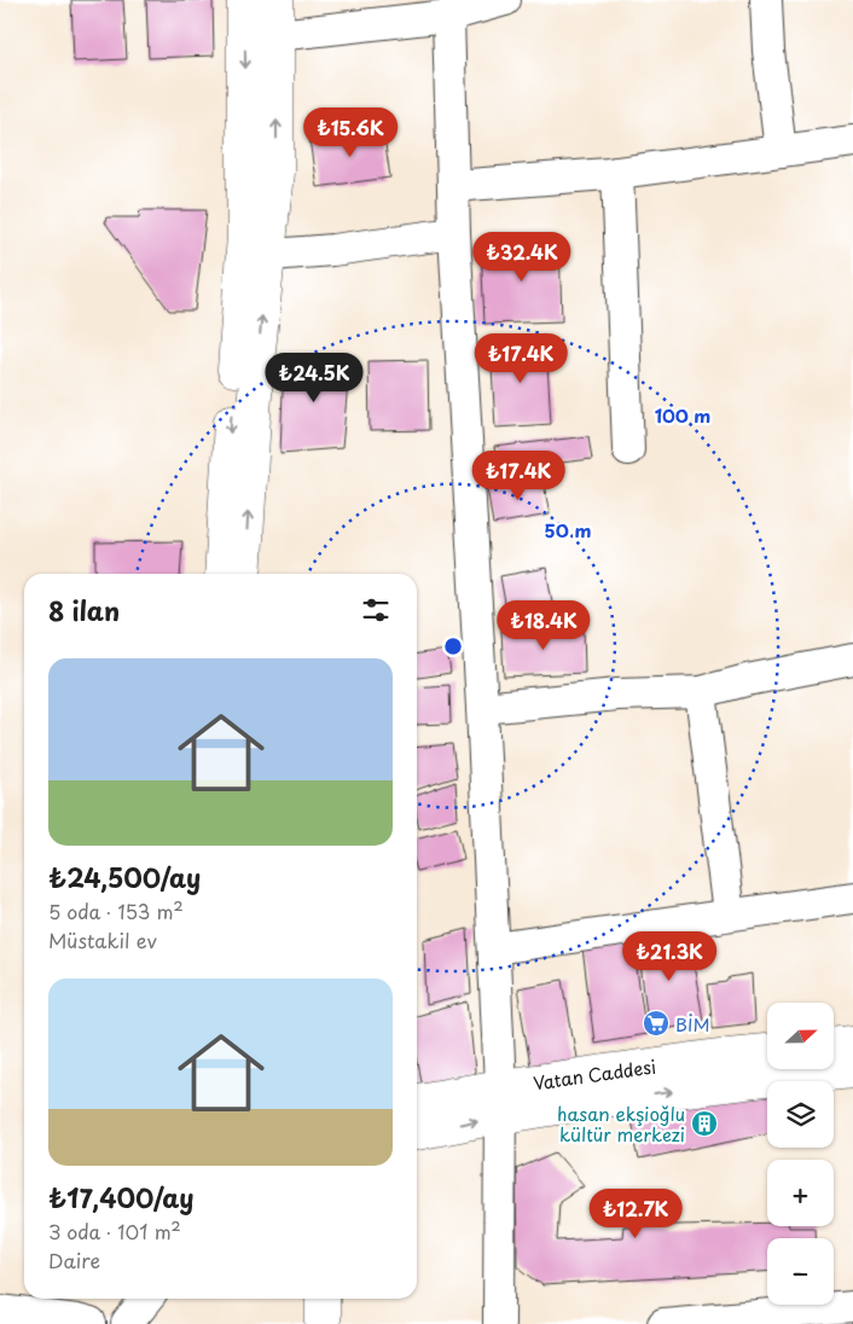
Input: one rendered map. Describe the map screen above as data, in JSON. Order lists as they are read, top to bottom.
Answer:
{
  "streets": {
    "main road": ["Vatan Caddesi"]
  },
  "places": {
    "supermarket": ["BİM"],
    "building": ["hasan ekşioğlu kültür merkezi"]
  },
  "north": "right",
  "page": {
    "price": [
      "₺15.6K",
      "₺32.4K",
      "₺17.4K",
      "₺24.5K",
      "₺17.4K",
      "₺18.4K",
      "₺21.3K",
      "₺12.7K"
    ],
    "heading": "8 ilan",
    "list": [
      {
        "name": "₺24,500/ay",
        "note": "5 oda · 153 m² · Müstakil ev"
      },
      {
        "name": "₺17,400/ay",
        "note": "3 oda · 101 m² · Daire"
      }
    ],
    "map_buttons": ["+", "−"]
  },
  "rings": ["100 m", "50 m"]
}
